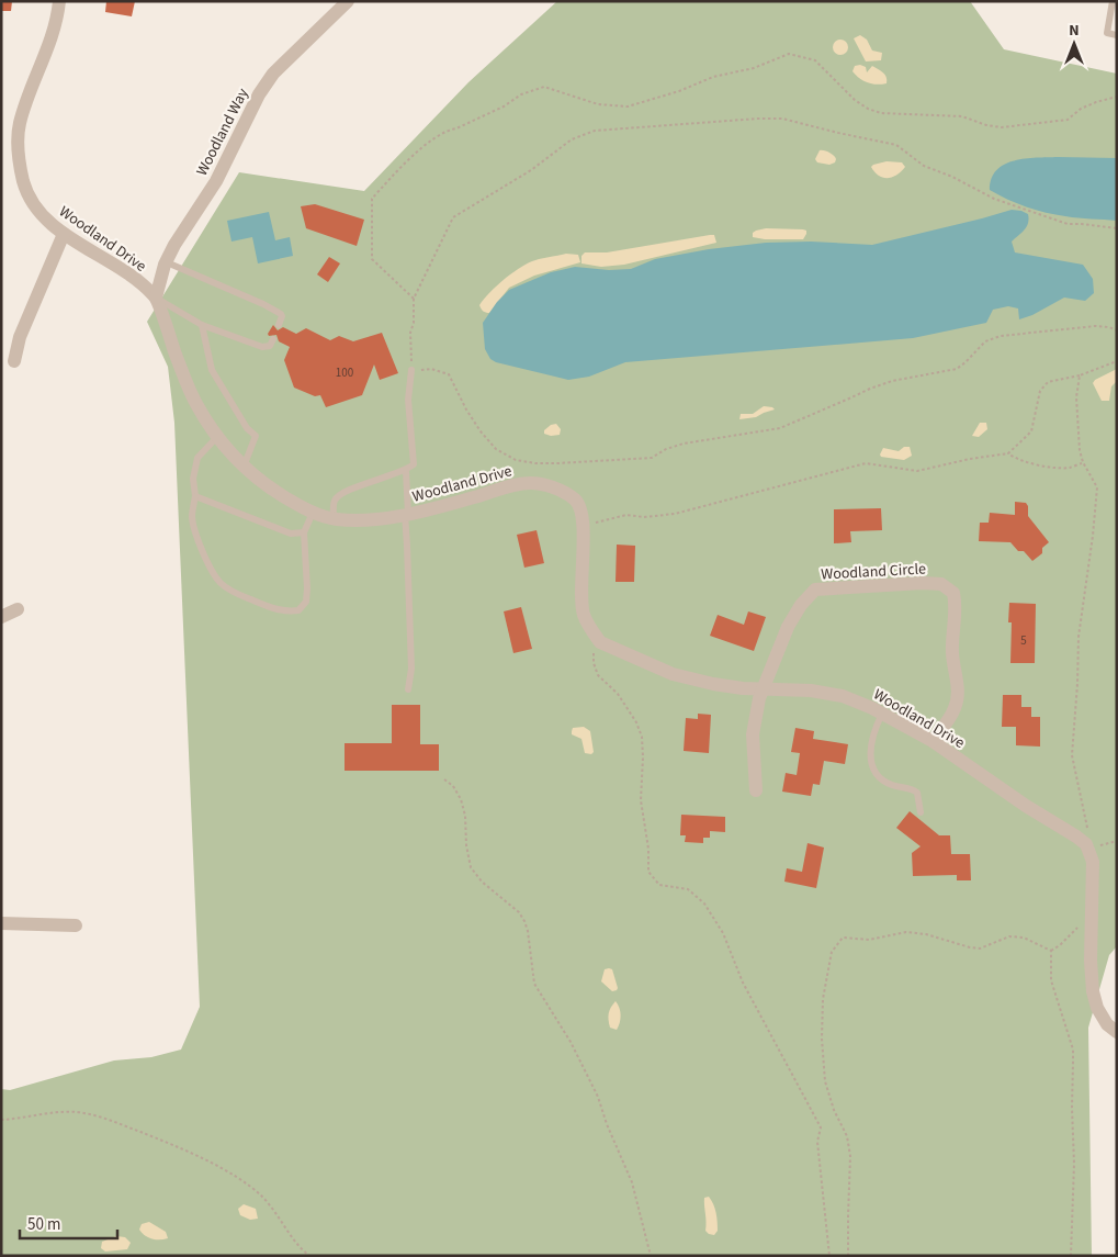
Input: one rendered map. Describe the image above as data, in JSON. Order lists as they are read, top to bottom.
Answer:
{
  "streets": {
    "street": ["Woodland Way", "Woodland Drive", "Woodland Circle"]
  },
  "crossings": [
    ["Woodland Way", "Woodland Drive"],
    ["Woodland Drive", "Woodland Circle"]
  ],
  "house_numbers": ["100", "5"],
  "scale_bar": "50 m",
  "north": "top"
}
